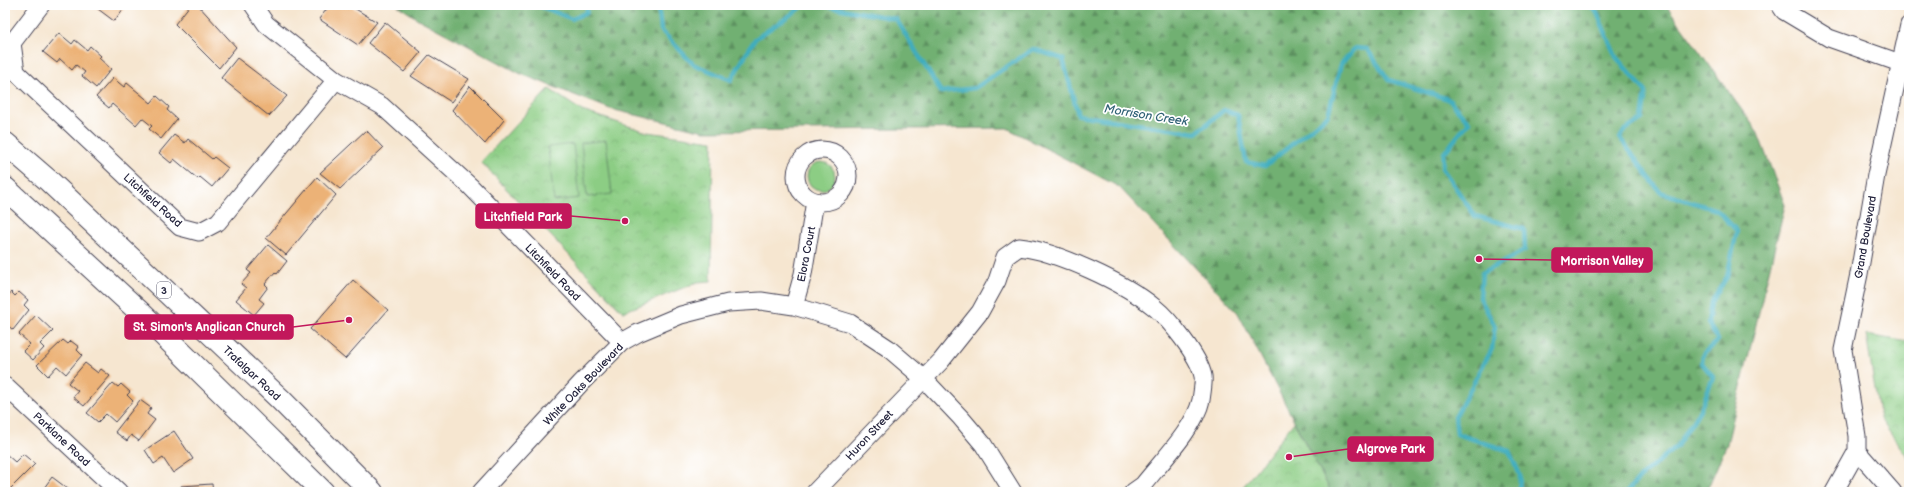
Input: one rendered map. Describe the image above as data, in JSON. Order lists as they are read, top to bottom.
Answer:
{
  "streets": {
    "main road": ["3", "Trafalgar Road"],
    "street": [
      "Litchfield Road",
      "Grand Boulevard",
      "Elora Court",
      "White Oaks Boulevard",
      "Huron Street",
      "Parklane Road"
    ]
  },
  "crossings": [
    ["Litchfield Road", "White Oaks Boulevard"],
    ["Elora Court", "White Oaks Boulevard"],
    ["White Oaks Boulevard", "Huron Street"]
  ],
  "water": ["Morrison Creek"],
  "places": [
    "Litchfield Park",
    "Morrison Valley",
    "St. Simon's Anglican Church",
    "Algrove Park"
  ]
}
